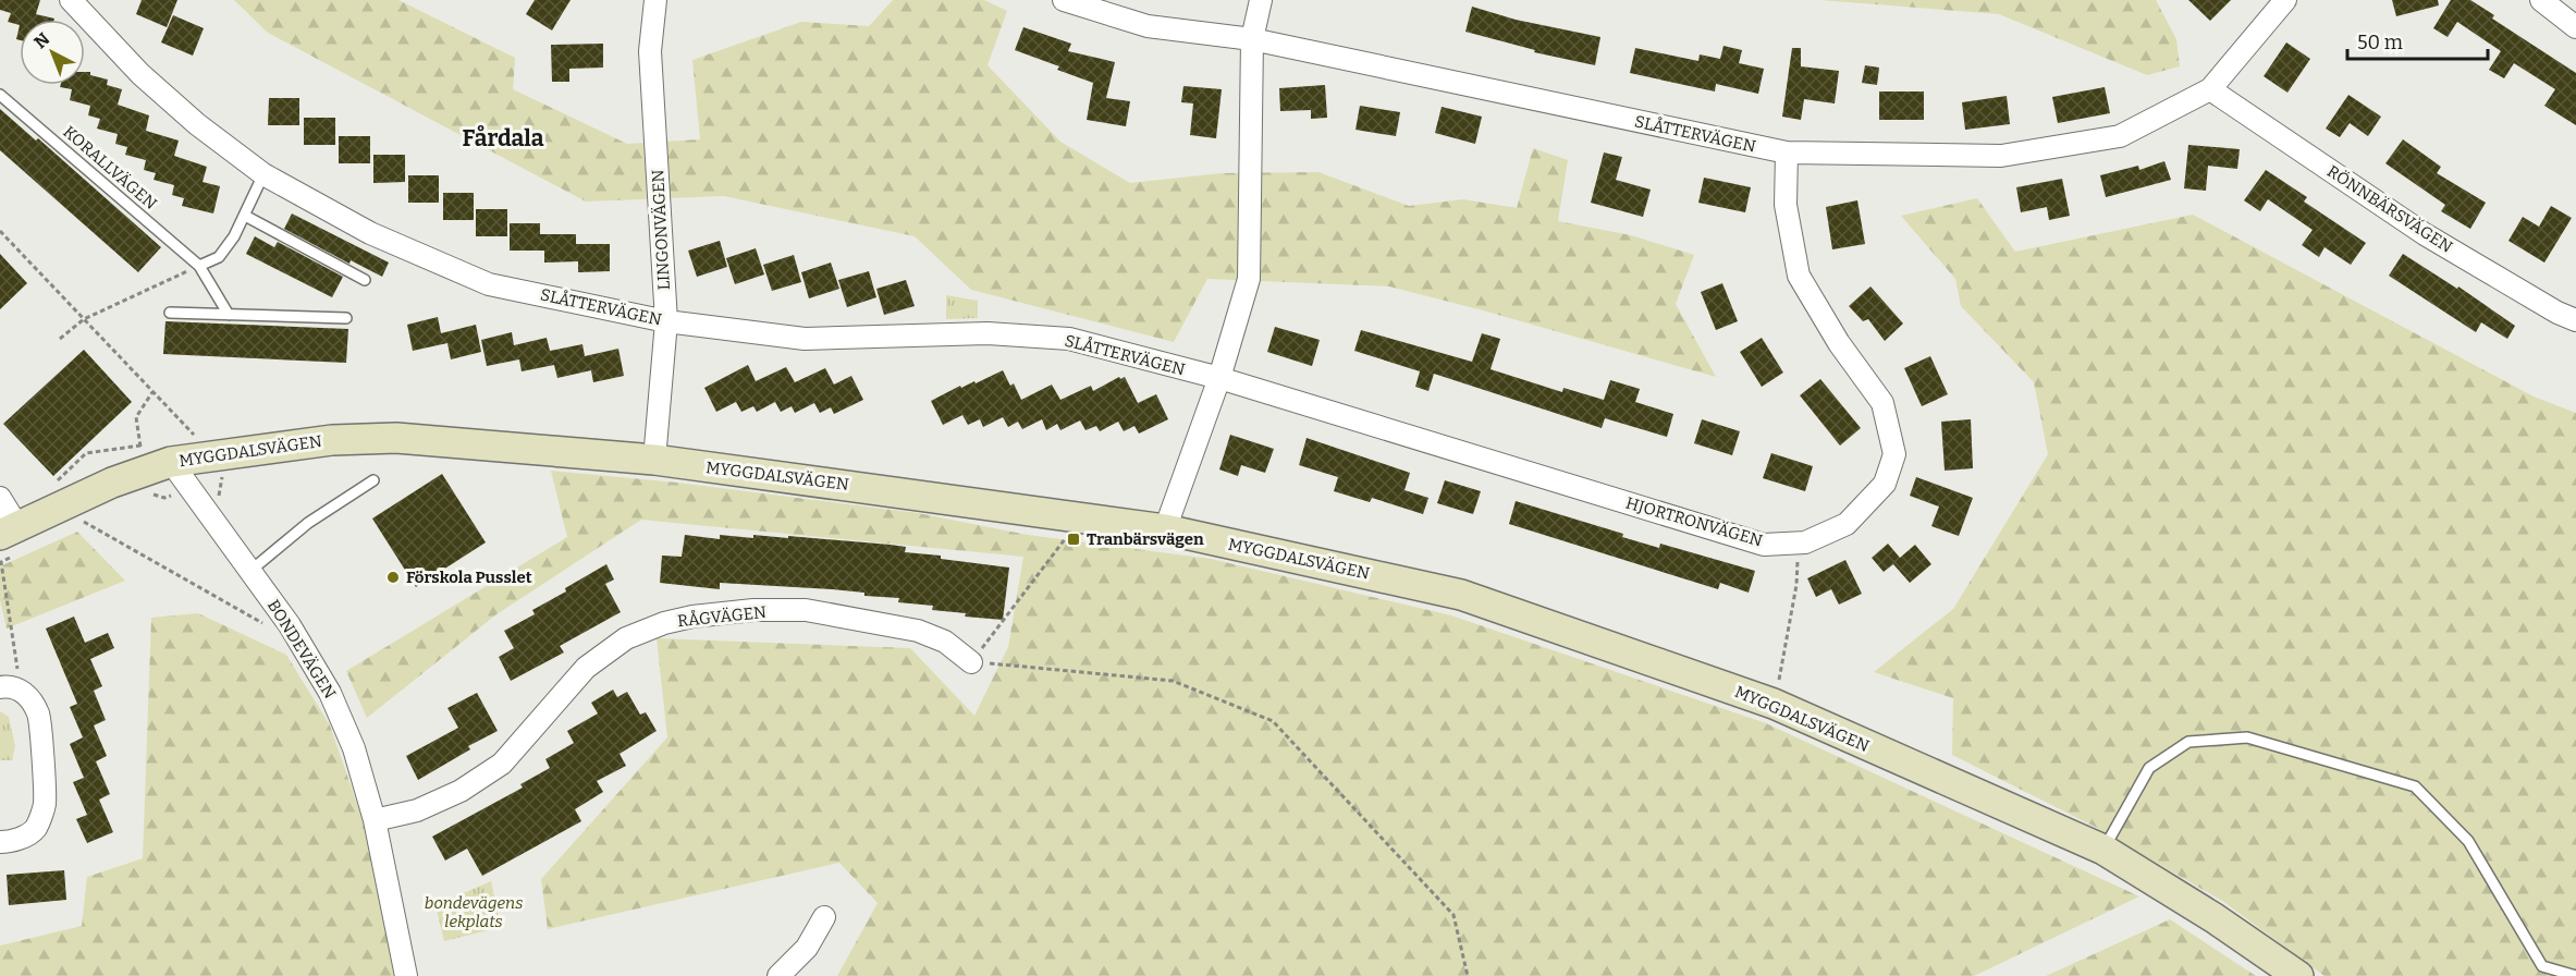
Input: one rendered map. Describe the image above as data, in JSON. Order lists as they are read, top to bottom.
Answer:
{
  "streets": {
    "street": [
      "SLÅTTERVÄGEN",
      "RÖNNBÄRSVÄGEN",
      "LINGONVÄGEN",
      "MYGGDALSVÄGEN",
      "HJORTRONVÄGEN",
      "RÅGVÄGEN",
      "BONDEVÄGEN"
    ],
    "lane": ["KORALLVÄGEN"]
  },
  "crossings": [
    ["SLÅTTERVÄGEN", "RÖNNBÄRSVÄGEN"],
    ["SLÅTTERVÄGEN", "LINGONVÄGEN"],
    ["SLÅTTERVÄGEN", "HJORTRONVÄGEN"],
    ["LINGONVÄGEN", "MYGGDALSVÄGEN"],
    ["MYGGDALSVÄGEN", "BONDEVÄGEN"],
    ["RÅGVÄGEN", "BONDEVÄGEN"]
  ],
  "districts": ["Fårdala"],
  "parks": ["bondevägens lekplats"],
  "places": {
    "transit": ["Tranbärsvägen"],
    "other": ["Förskola Pusslet"]
  },
  "scale_bar": "50 m",
  "north": "top left"
}
